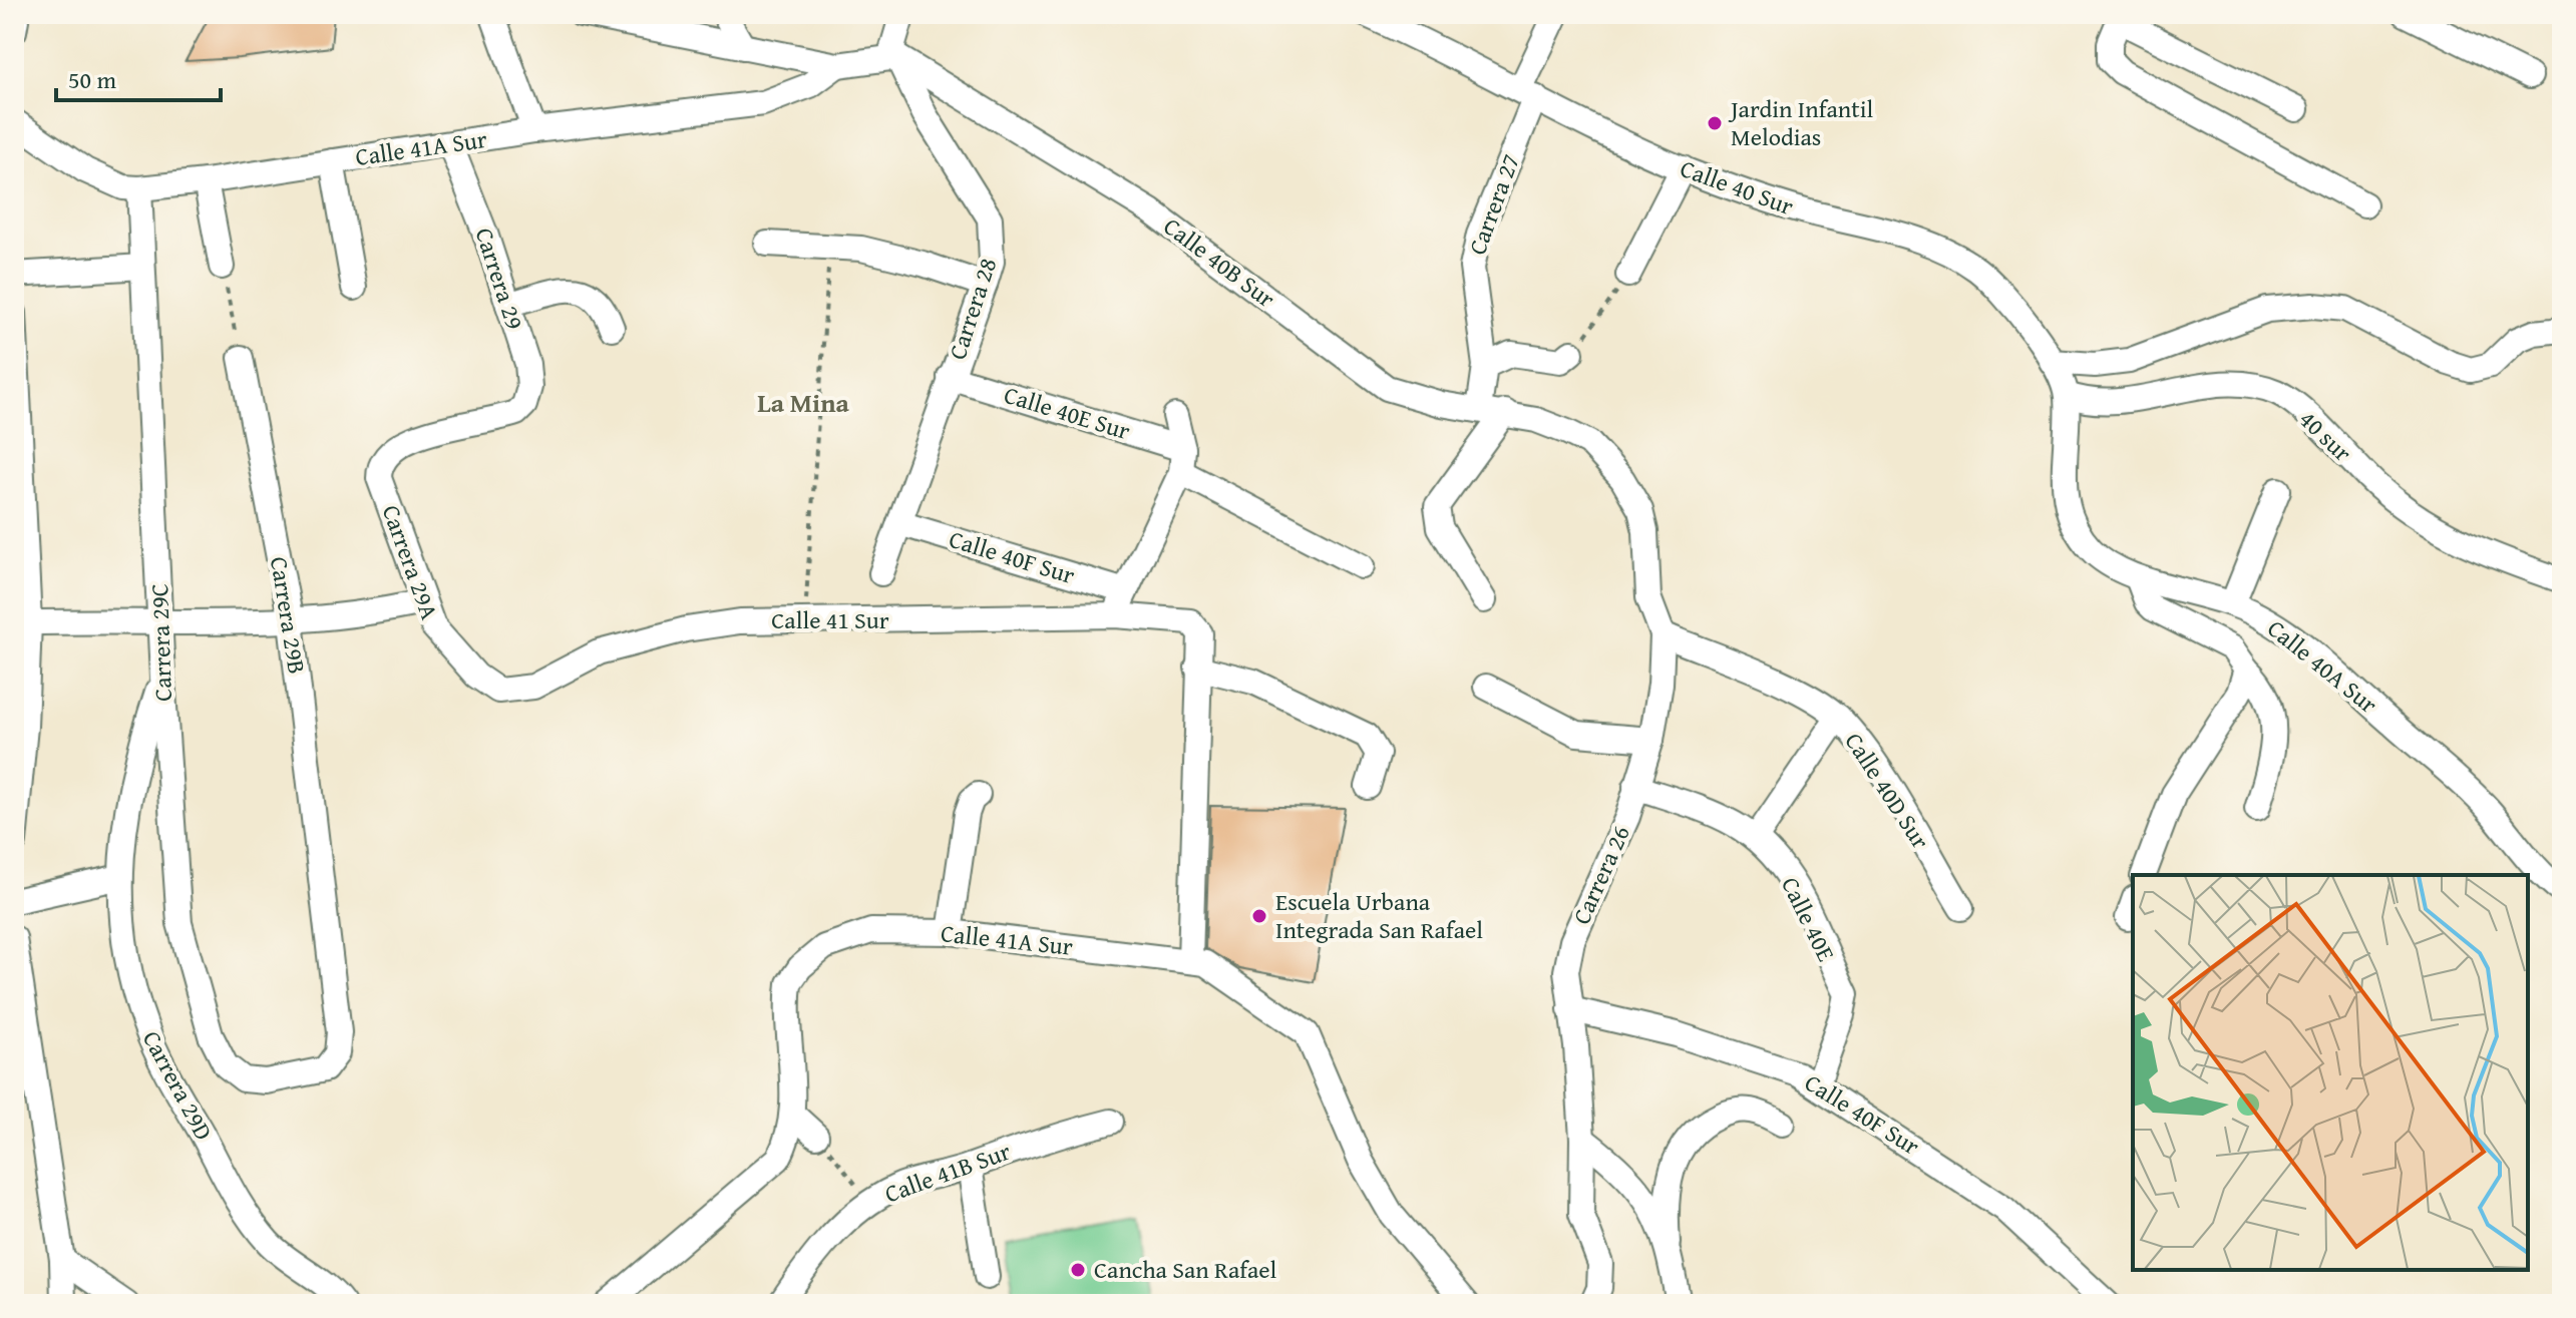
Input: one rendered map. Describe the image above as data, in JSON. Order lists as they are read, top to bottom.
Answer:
{
  "streets": {
    "street": [
      "Calle 41A Sur",
      "Calle 40 Sur",
      "Carrera 27",
      "Calle 40B Sur",
      "Carrera 29",
      "Carrera 28",
      "Calle 40E Sur",
      "40 sur",
      "Calle 40F Sur",
      "Carrera 29A",
      "Carrera 29B",
      "Calle 41 Sur",
      "Carrera 29C",
      "Calle 40A Sur",
      "Calle 40D Sur",
      "Carrera 26",
      "Calle 40E",
      "Carrera 29D",
      "Calle 41B Sur"
    ]
  },
  "crossings": [
    ["Calle 41A Sur", "Carrera 29"],
    ["Calle 41A Sur", "Carrera 29C"],
    ["Calle 40 Sur", "Carrera 27"],
    ["Calle 40 Sur", "40 sur"],
    ["Calle 40 Sur", "Calle 40A Sur"],
    ["Carrera 27", "Calle 40B Sur"],
    ["Calle 40B Sur", "Carrera 28"],
    ["Calle 40B Sur", "Carrera 26"],
    ["Carrera 29", "Carrera 29A"],
    ["Carrera 28", "Calle 40E Sur"],
    ["Carrera 28", "Calle 40F Sur"],
    ["40 sur", "Calle 40A Sur"],
    ["Calle 40F Sur", "Carrera 26"],
    ["Calle 40F Sur", "Calle 40E"],
    ["Carrera 29A", "Calle 41 Sur"],
    ["Carrera 29B", "Carrera 29C"],
    ["Carrera 29C", "Carrera 29D"],
    ["Calle 40D Sur", "Carrera 26"],
    ["Carrera 26", "Calle 40E"]
  ],
  "districts": ["La Mina"],
  "places": ["Jardin Infantil Melodias", "Escuela Urbana Integrada San Rafael", "Cancha San Rafael"],
  "scale_bar": "50 m"
}
